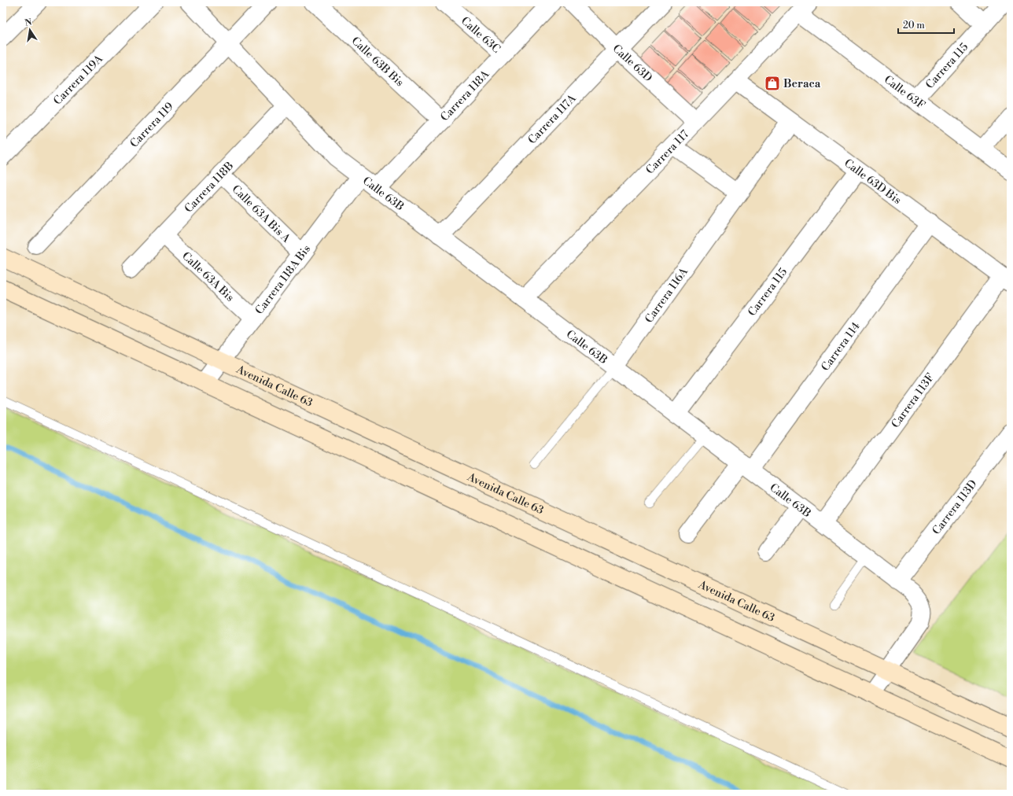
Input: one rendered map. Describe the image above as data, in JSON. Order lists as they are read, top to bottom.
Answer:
{
  "streets": {
    "main road": ["Avenida Calle 63"],
    "street": [
      "Calle 63C",
      "Calle 63B Bis",
      "Calle 63D",
      "Carrera 115",
      "Carrera 119A",
      "Calle 63F",
      "Carrera 118A",
      "Carrera 117A",
      "Carrera 119",
      "Carrera 117",
      "Calle 63D Bis",
      "Carrera 118B",
      "Calle 63B",
      "Calle 63A Bis A",
      "Calle 63A Bis",
      "Carrera 118A Bis",
      "Carrera 116A",
      "Carrera 114",
      "Carrera 113F",
      "Carrera 113D"
    ]
  },
  "crossings": [
    ["Calle 63C", "Carrera 118A"],
    ["Calle 63B Bis", "Carrera 118A"],
    ["Calle 63D", "Carrera 117A"],
    ["Calle 63D", "Carrera 117"],
    ["Carrera 115", "Calle 63F"],
    ["Carrera 115", "Calle 63D Bis"],
    ["Carrera 115", "Calle 63B"],
    ["Calle 63F", "Carrera 117"],
    ["Carrera 118A", "Calle 63B"],
    ["Carrera 117A", "Calle 63B"],
    ["Carrera 119", "Calle 63B"],
    ["Carrera 117", "Calle 63D Bis"],
    ["Carrera 117", "Calle 63B"],
    ["Calle 63D Bis", "Carrera 116A"],
    ["Calle 63D Bis", "Carrera 114"],
    ["Calle 63D Bis", "Carrera 113F"],
    ["Carrera 118B", "Calle 63B"],
    ["Carrera 118B", "Calle 63A Bis A"],
    ["Carrera 118B", "Calle 63A Bis"],
    ["Calle 63B", "Carrera 118A Bis"],
    ["Calle 63B", "Carrera 116A"],
    ["Calle 63B", "Carrera 114"],
    ["Calle 63B", "Avenida Calle 63"],
    ["Calle 63B", "Carrera 113F"],
    ["Calle 63B", "Carrera 113D"],
    ["Calle 63A Bis A", "Carrera 118A Bis"],
    ["Calle 63A Bis", "Carrera 118A Bis"],
    ["Carrera 118A Bis", "Avenida Calle 63"]
  ],
  "places": {
    "shop": ["Beraca"]
  },
  "scale_bar": "20 m",
  "north": "top"
}
